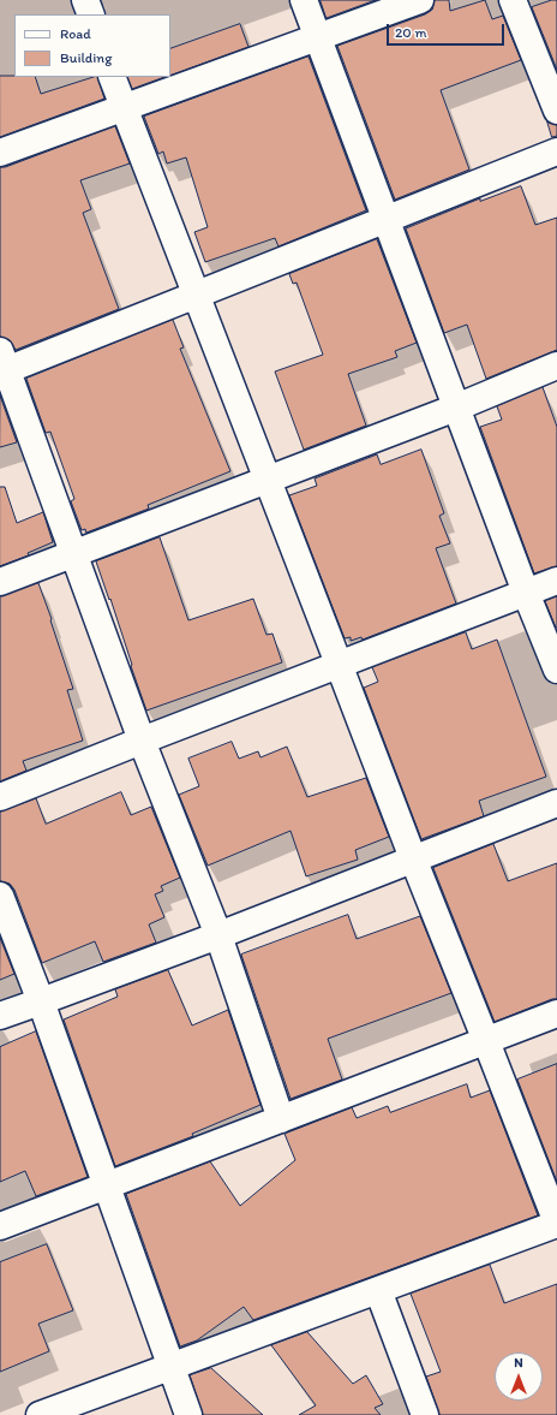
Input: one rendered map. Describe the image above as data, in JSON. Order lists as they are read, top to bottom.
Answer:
{
  "legend": ["Road", "Building"],
  "scale_bar": "20 m",
  "north": "top"
}
